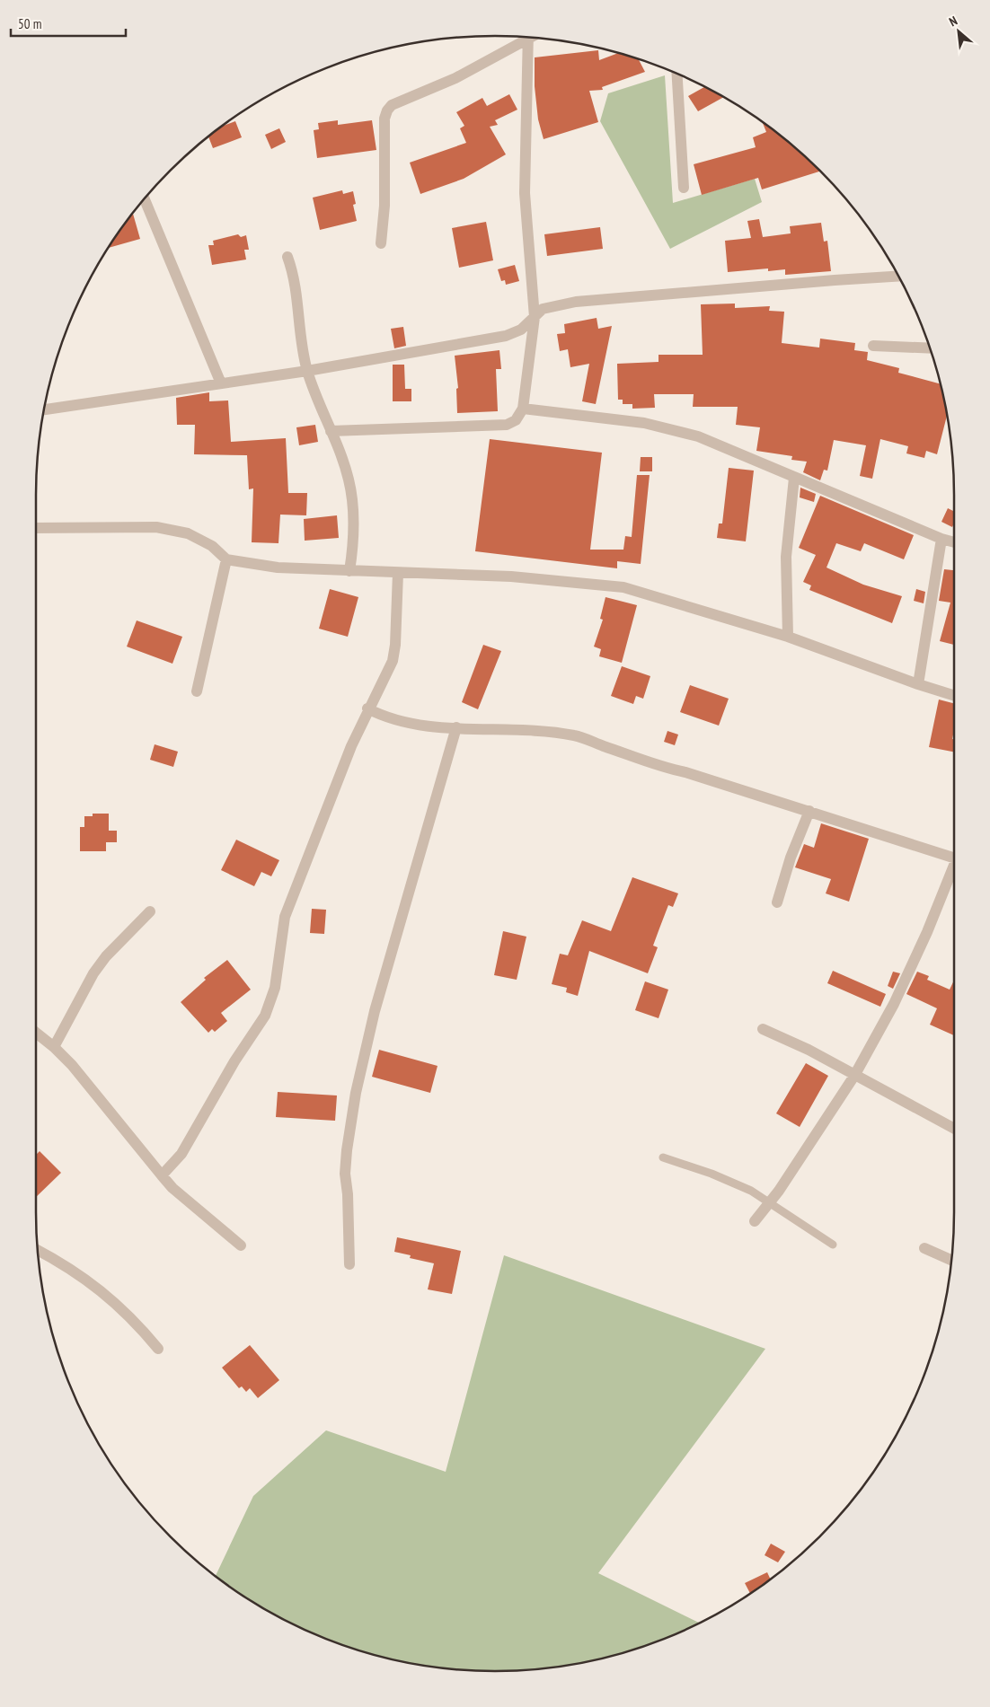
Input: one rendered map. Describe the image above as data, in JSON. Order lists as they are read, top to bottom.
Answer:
{
  "scale_bar": "50 m",
  "north": "top left"
}
